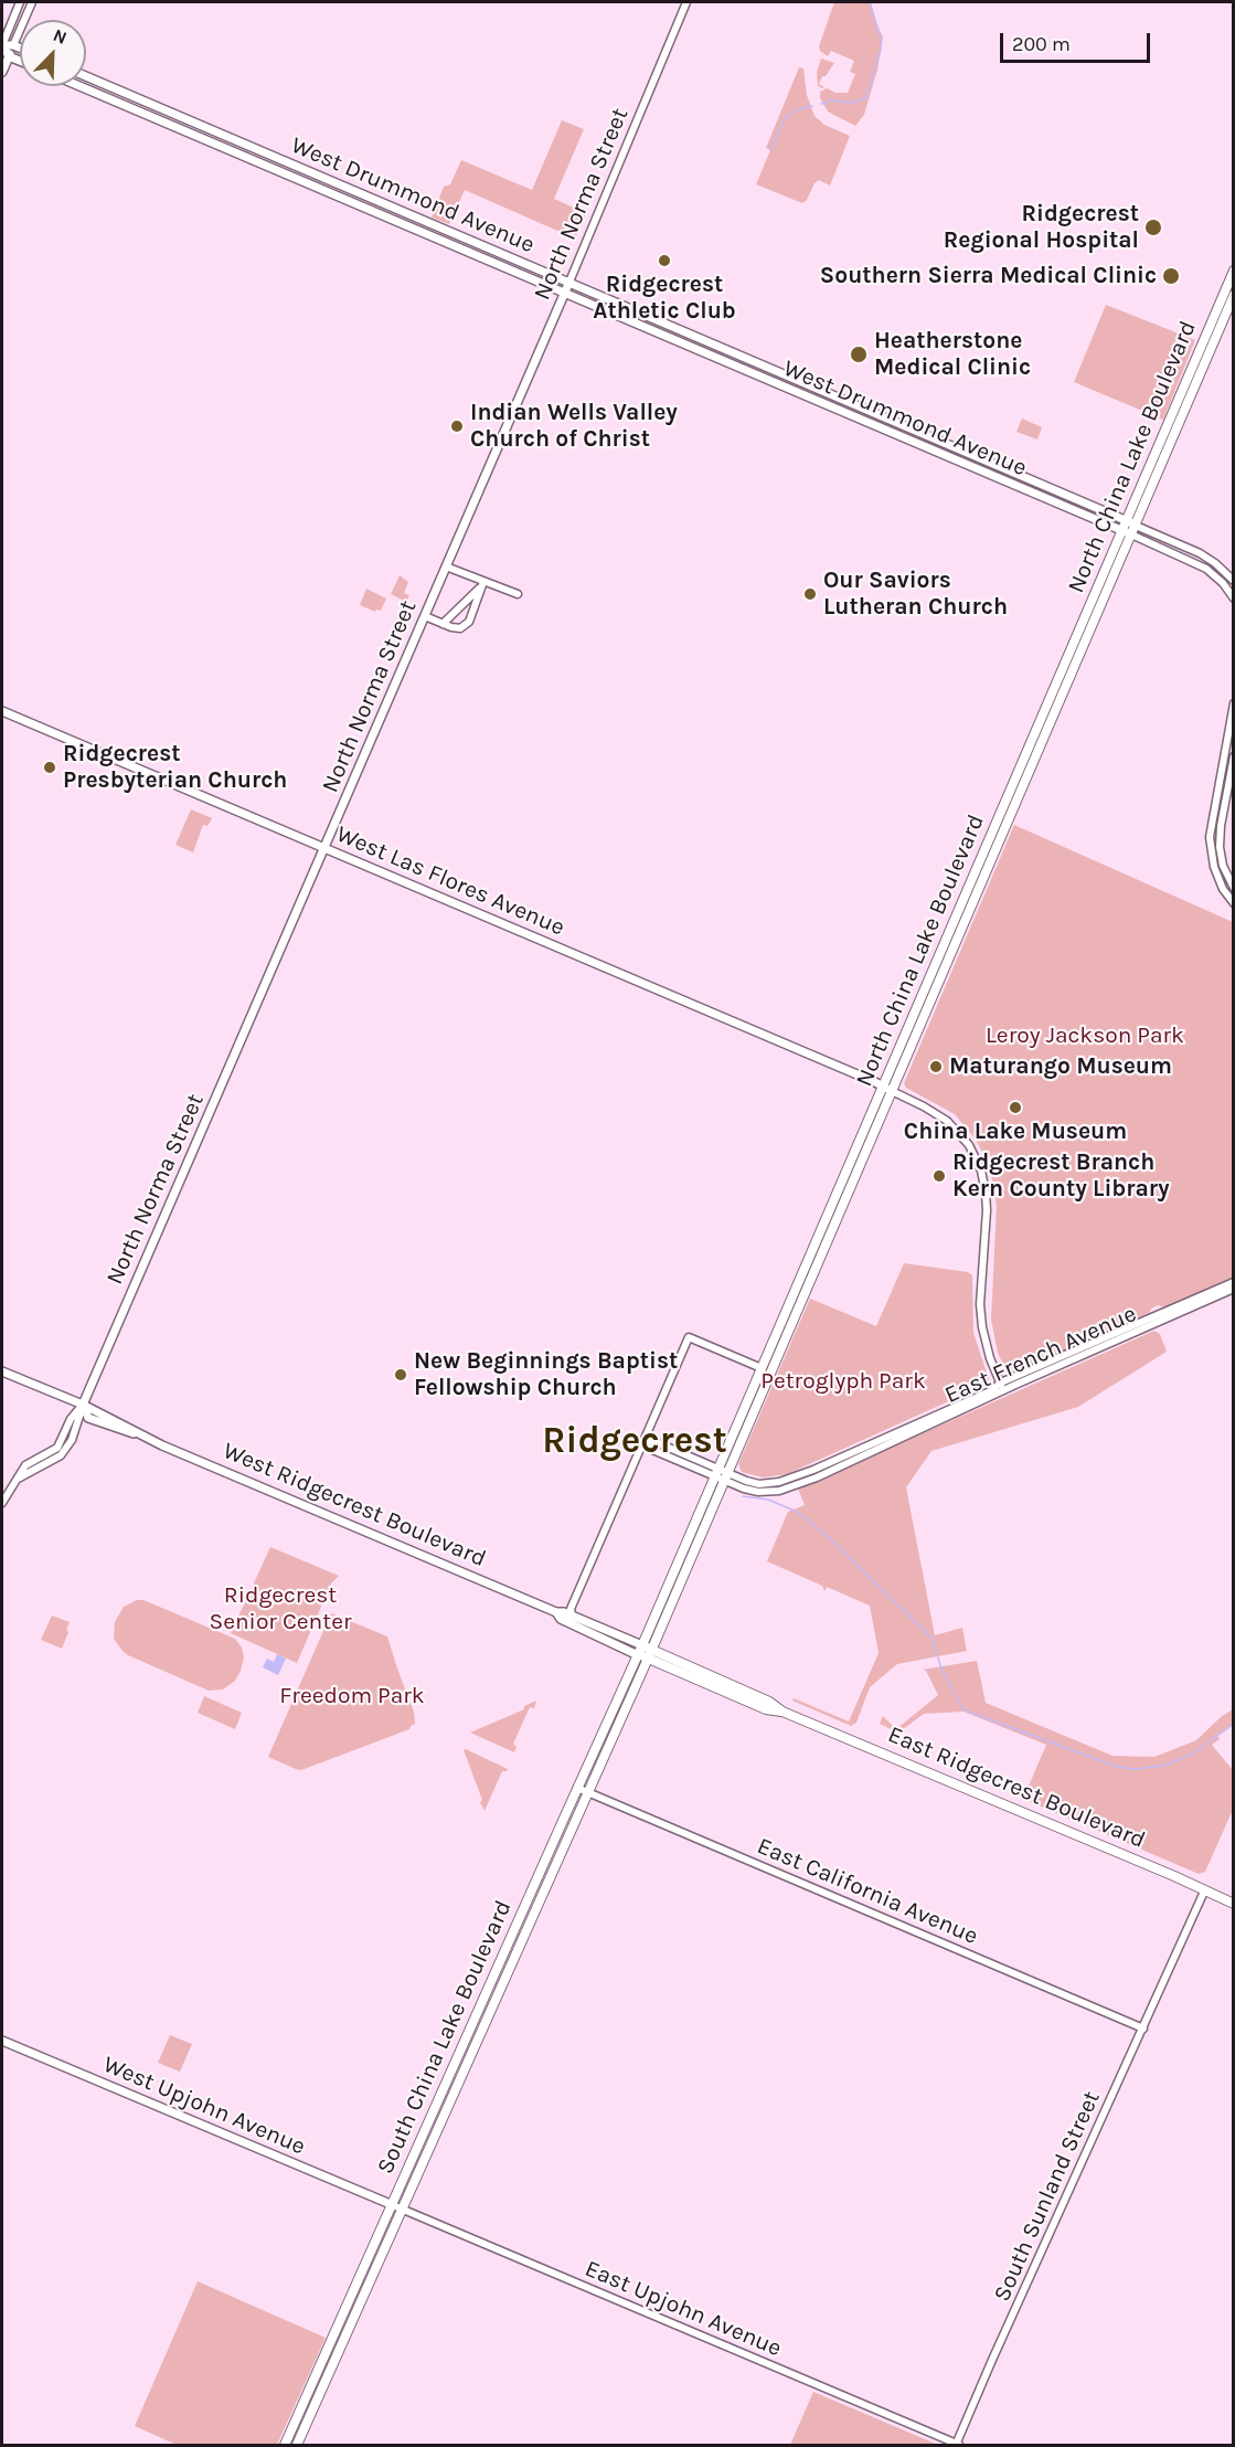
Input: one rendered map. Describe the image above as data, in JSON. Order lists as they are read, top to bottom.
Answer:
{
  "streets": {
    "main road": [
      "West Drummond Avenue",
      "North Norma Street",
      "North China Lake Boulevard",
      "West Las Flores Avenue",
      "West Ridgecrest Boulevard",
      "East Ridgecrest Boulevard",
      "South China Lake Boulevard",
      "West Upjohn Avenue"
    ],
    "street": [
      "East French Avenue",
      "East California Avenue",
      "South Sunland Street",
      "East Upjohn Avenue"
    ]
  },
  "crossings": [
    ["West Drummond Avenue", "North Norma Street"],
    ["West Drummond Avenue", "North China Lake Boulevard"],
    ["North Norma Street", "West Las Flores Avenue"],
    ["North Norma Street", "West Ridgecrest Boulevard"],
    ["North China Lake Boulevard", "West Las Flores Avenue"],
    ["North China Lake Boulevard", "East French Avenue"],
    ["North China Lake Boulevard", "West Ridgecrest Boulevard"],
    ["North China Lake Boulevard", "East Ridgecrest Boulevard"],
    ["North China Lake Boulevard", "South China Lake Boulevard"],
    ["West Ridgecrest Boulevard", "East Ridgecrest Boulevard"],
    ["West Ridgecrest Boulevard", "South China Lake Boulevard"],
    ["East Ridgecrest Boulevard", "South China Lake Boulevard"],
    ["East Ridgecrest Boulevard", "South Sunland Street"],
    ["East California Avenue", "South China Lake Boulevard"],
    ["East California Avenue", "South Sunland Street"],
    ["South China Lake Boulevard", "West Upjohn Avenue"],
    ["South China Lake Boulevard", "East Upjohn Avenue"],
    ["West Upjohn Avenue", "East Upjohn Avenue"],
    ["South Sunland Street", "East Upjohn Avenue"]
  ],
  "districts": ["Ridgecrest"],
  "parks": [
    "Leroy Jackson Park",
    "Petroglyph Park",
    "Ridgecrest Senior Center",
    "Freedom Park"
  ],
  "places": [
    "Ridgecrest Regional Hospital",
    "Ridgecrest Athletic Club",
    "Southern Sierra Medical Clinic",
    "Heatherstone Medical Clinic",
    "Indian Wells Valley Church of Christ",
    "Our Saviors Lutheran Church",
    "Ridgecrest Presbyterian Church",
    "Maturango Museum",
    "China Lake Museum",
    "Ridgecrest Branch Kern County Library",
    "New Beginnings Baptist Fellowship Church"
  ],
  "scale_bar": "200 m",
  "north": "top right"
}
